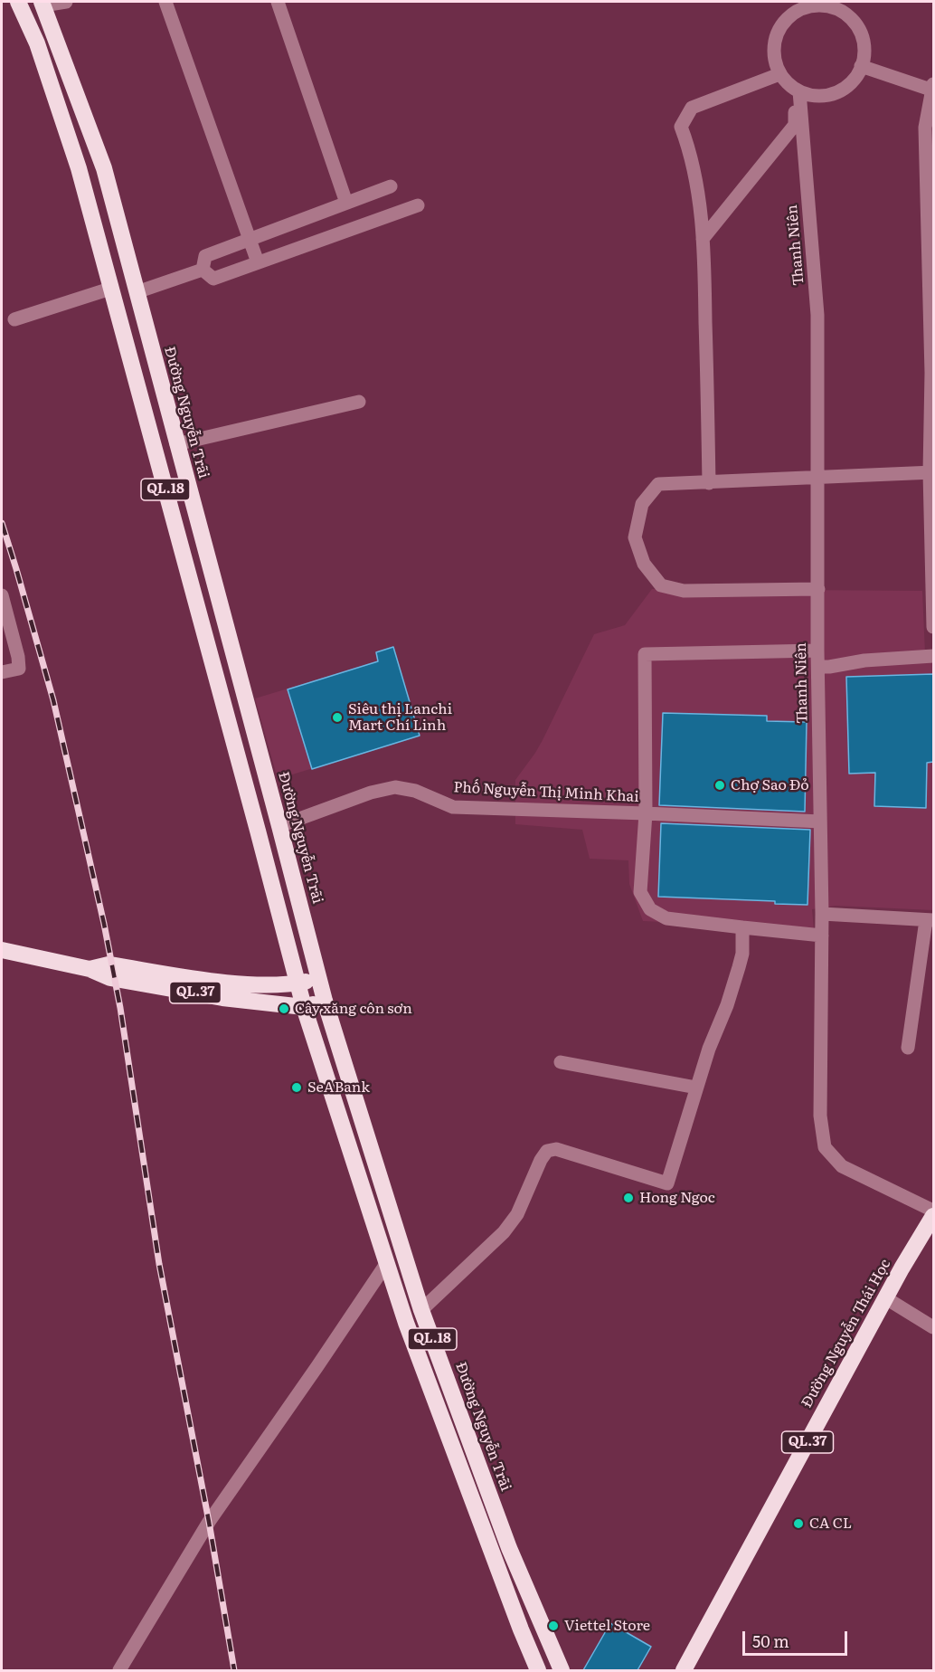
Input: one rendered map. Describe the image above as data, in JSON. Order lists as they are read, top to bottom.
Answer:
{
  "streets": {
    "highway": [
      "Đường Nguyễn Trãi",
      "QL.18",
      "QL.37",
      "Đường Nguyễn Thái Học"
    ],
    "street": ["Thanh Niên", "Phố Nguyễn Thị Minh Khai"]
  },
  "crossings": [
    ["Thanh Niên", "Phố Nguyễn Thị Minh Khai"],
    ["Đường Nguyễn Trãi", "Phố Nguyễn Thị Minh Khai"],
    ["Đường Nguyễn Trãi", "QL.37"],
    ["QL.18", "QL.37"]
  ],
  "places": [
    "Siêu thị Lanchi Mart Chí Linh",
    "Chợ Sao Đỏ",
    "Cây xăng côn sơn",
    "SeABank",
    "Hong Ngoc",
    "CA CL",
    "Viettel Store"
  ],
  "scale_bar": "50 m"
}
